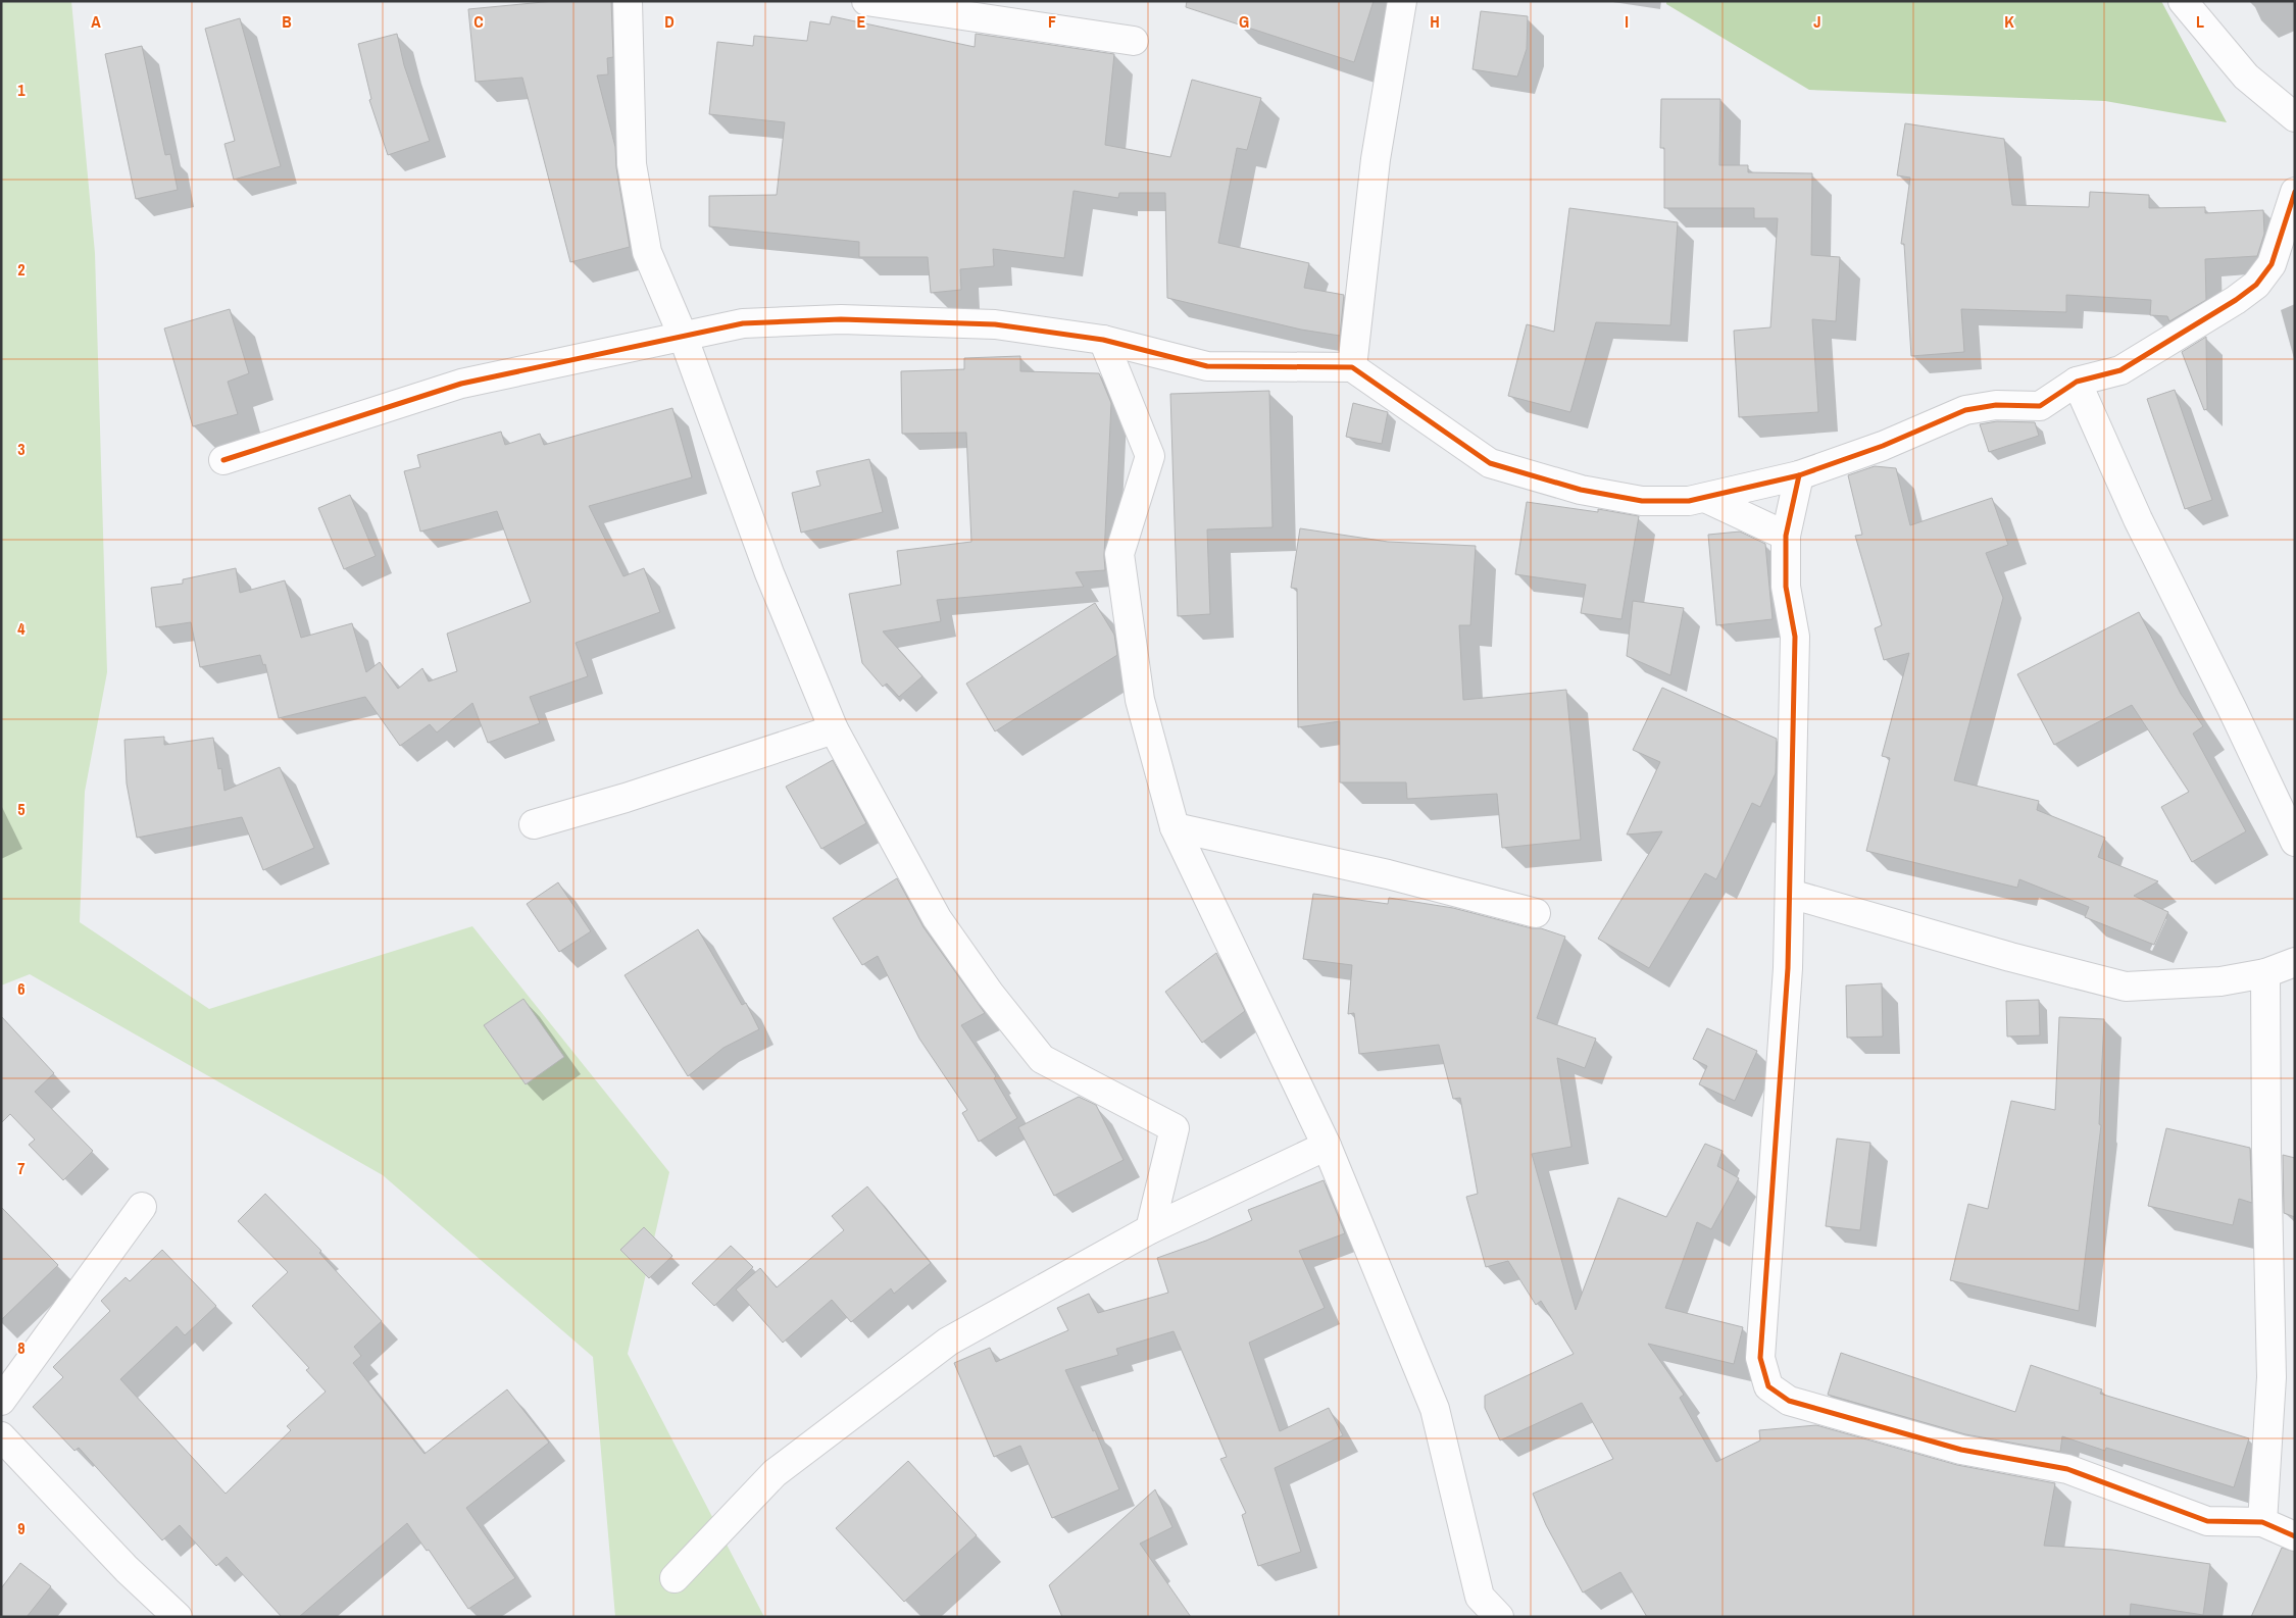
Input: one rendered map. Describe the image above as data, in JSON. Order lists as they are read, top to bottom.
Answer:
{
  "grid": {
    "columns": [
      "A",
      "B",
      "C",
      "D",
      "E",
      "F",
      "G",
      "H",
      "I",
      "J",
      "K",
      "L"
    ],
    "rows": [
      "1",
      "2",
      "3",
      "4",
      "5",
      "6",
      "7",
      "8",
      "9"
    ]
  }
}
